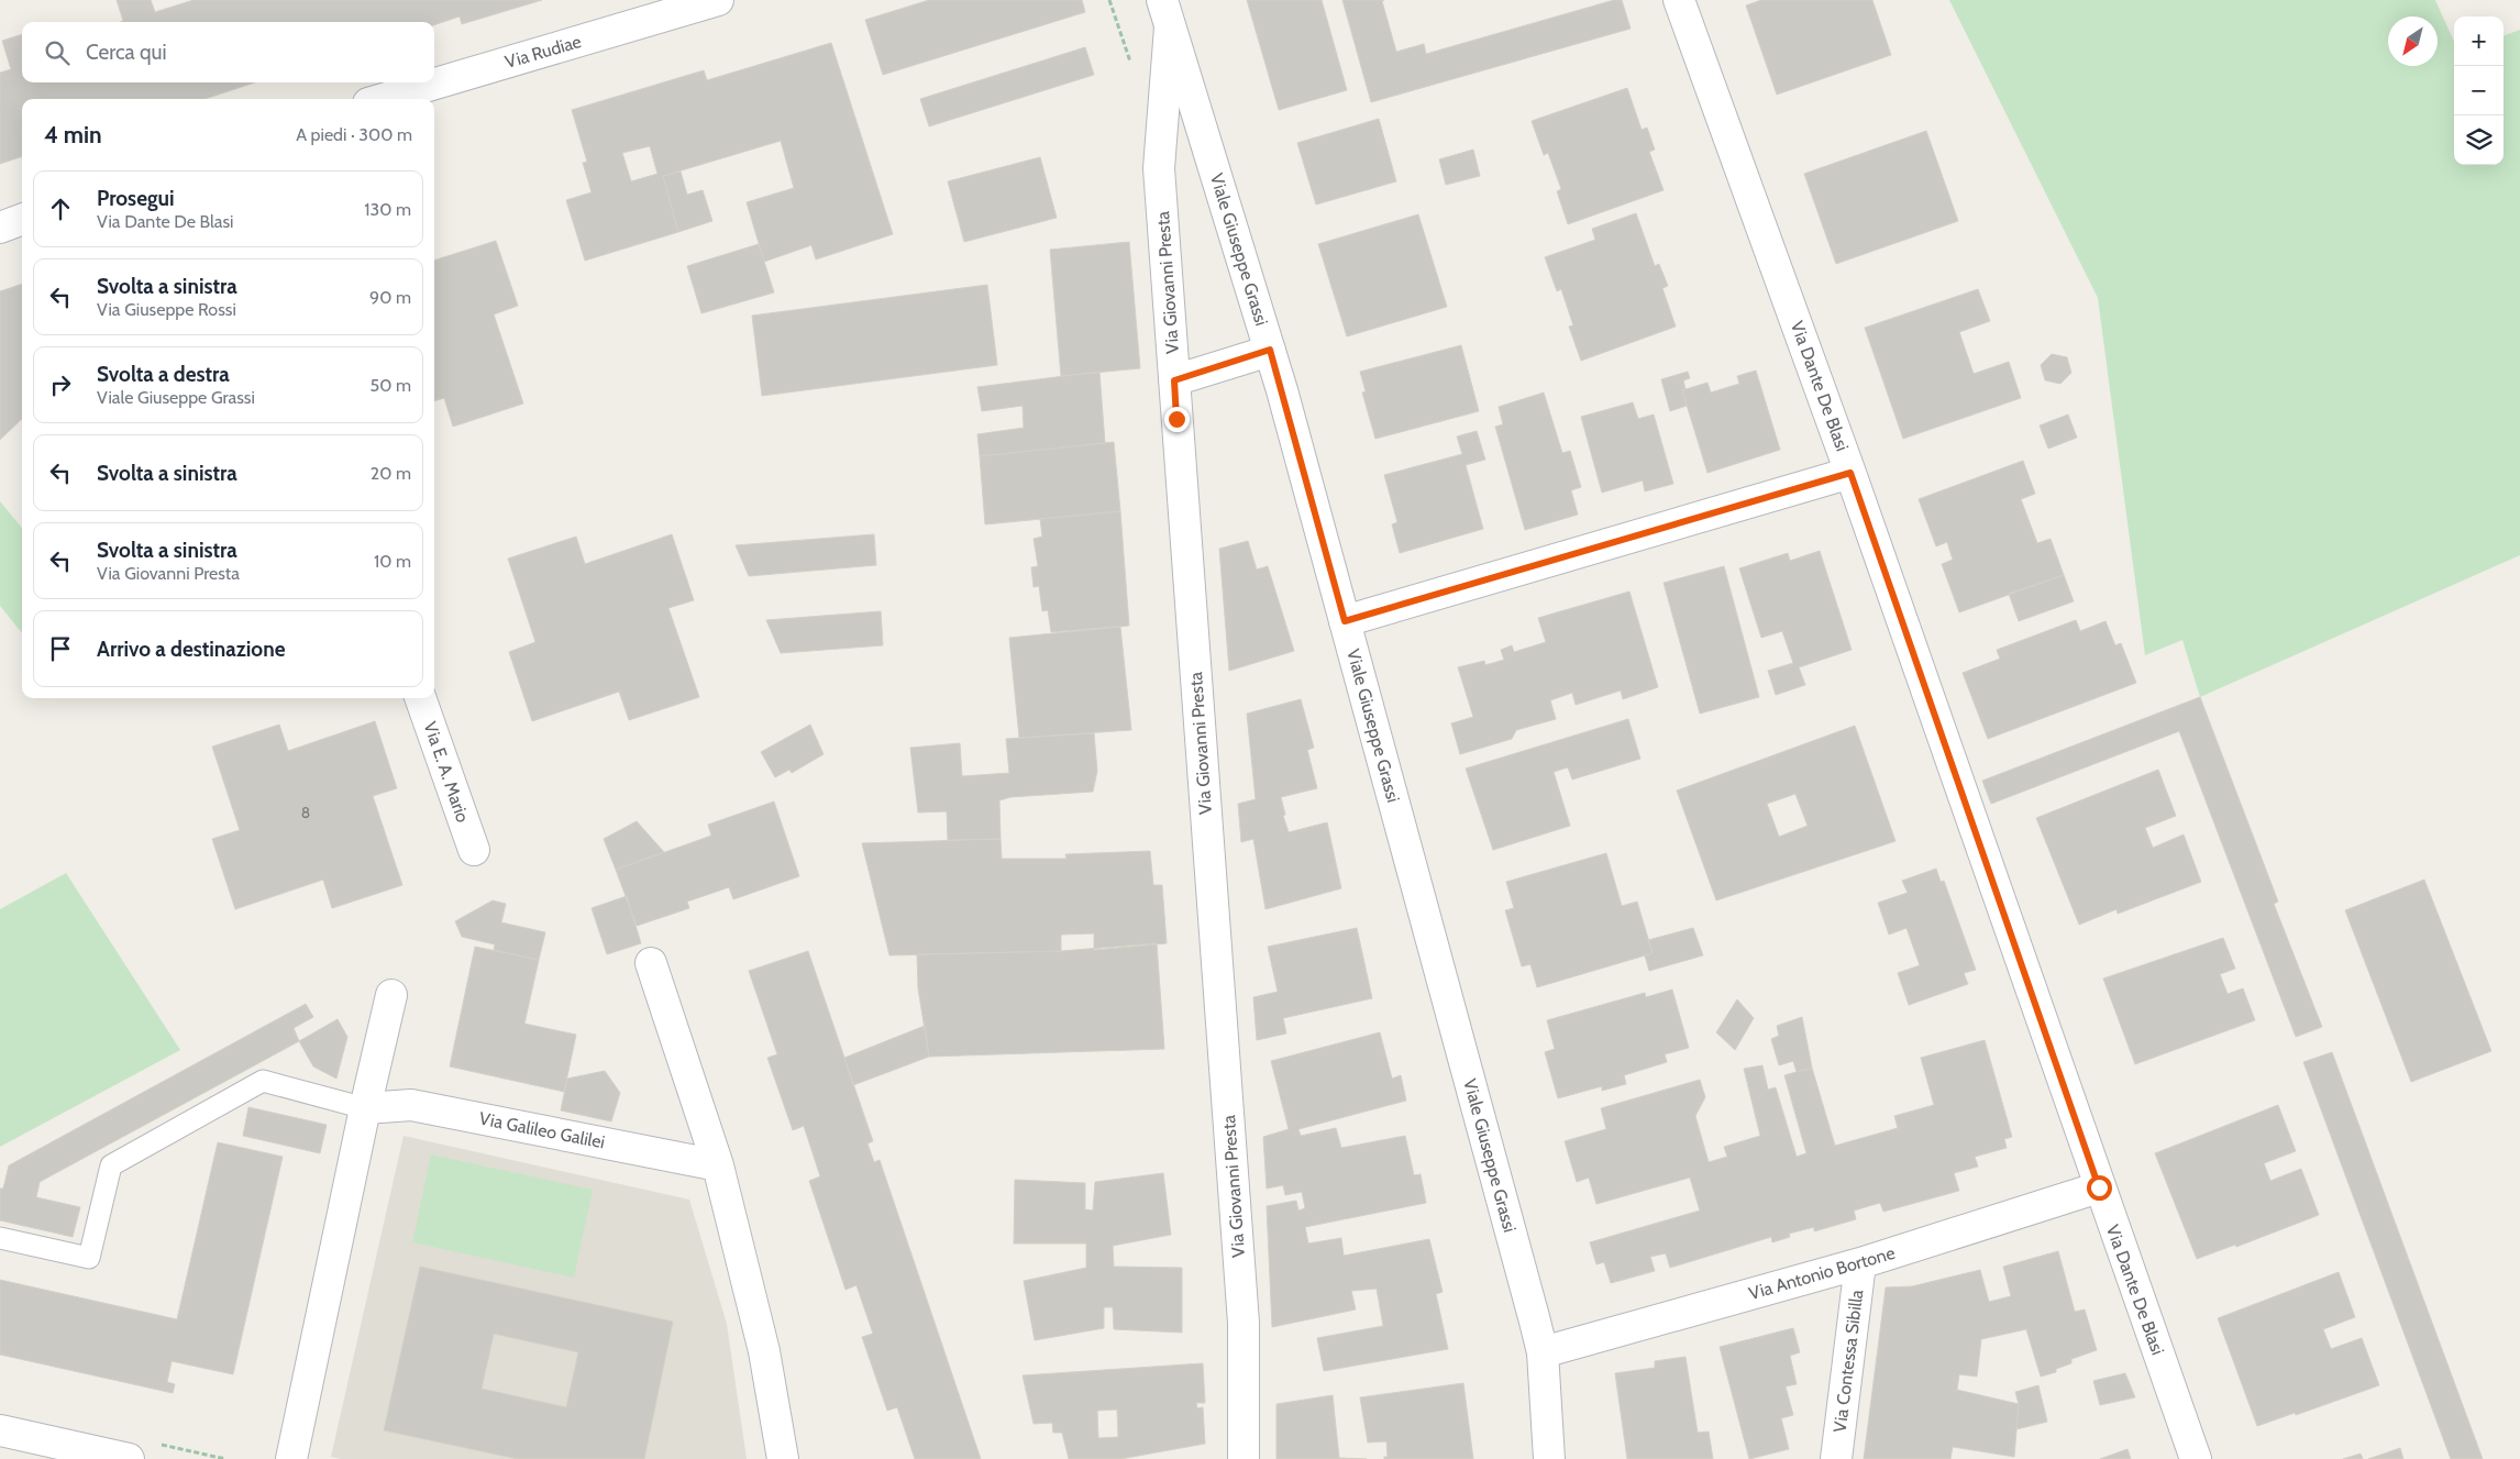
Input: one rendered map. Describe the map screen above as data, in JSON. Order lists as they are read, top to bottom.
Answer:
{
  "streets": {
    "street": [
      "Via Rudiae",
      "Viale Giuseppe Grassi",
      "Via Giovanni Presta",
      "Via Dante De Blasi",
      "Via E. A. Mario",
      "Via Galileo Galilei",
      "Via Antonio Bortone",
      "Via Contessa Sibilla"
    ]
  },
  "crossings": [
    ["Viale Giuseppe Grassi", "Via Giovanni Presta"],
    ["Viale Giuseppe Grassi", "Via Antonio Bortone"],
    ["Via Dante De Blasi", "Via Antonio Bortone"],
    ["Via Antonio Bortone", "Via Contessa Sibilla"]
  ],
  "house_numbers": ["8"],
  "north": "bottom left",
  "page": {
    "map_buttons": ["+", "−"],
    "search": "Cerca qui",
    "heading": ["4 min", "A piedi · 300 m"],
    "list": [
      ["Prosegui", "Via Dante De Blasi", "130 m"],
      ["Svolta a sinistra", "Via Giuseppe Rossi", "90 m"],
      ["Svolta a destra", "Viale Giuseppe Grassi", "50 m"],
      ["Svolta a sinistra", "20 m"],
      ["Svolta a sinistra", "Via Giovanni Presta", "10 m"],
      "Arrivo a destinazione"
    ]
  }
}
